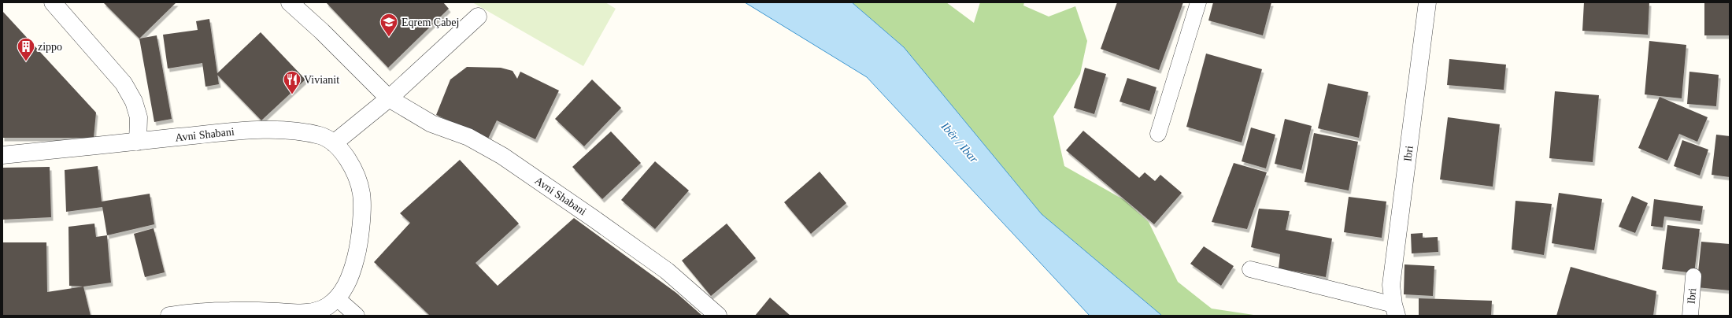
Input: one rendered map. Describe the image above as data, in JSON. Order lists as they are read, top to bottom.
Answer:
{
  "streets": {
    "street": ["Avni Shabani", "Ibri"]
  },
  "water": ["Ibër / Ibar"],
  "places": {
    "school or university": ["Eqrem Çabej"],
    "building": ["zippo"],
    "restaurant": ["Vivianit"]
  }
}
